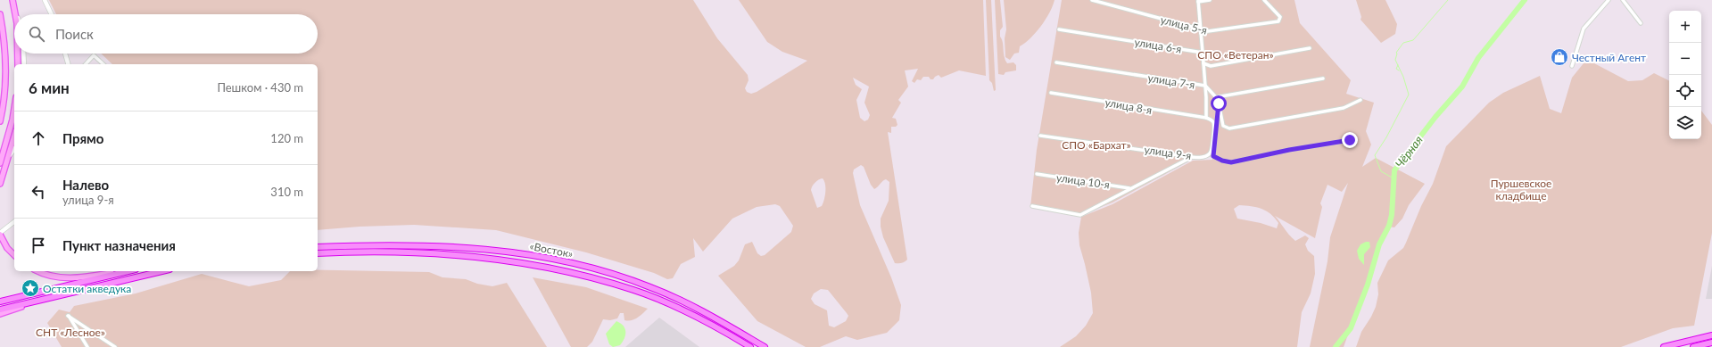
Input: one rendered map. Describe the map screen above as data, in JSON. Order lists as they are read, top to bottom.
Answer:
{
  "streets": {
    "highway": ["«Восток»"],
    "street": [
      "улица 5-я",
      "улица 6-я",
      "улица 7-я",
      "улица 8-я",
      "улица 9-я",
      "улица 10-я"
    ]
  },
  "crossings": [
    ["улица 8-я", "улица 9-я"]
  ],
  "water": ["Чёрная"],
  "parks": [
    "СПО «Ветеран»",
    "СПО «Бархат»",
    "Пуршевское кладбище",
    "СНТ «Лесное»"
  ],
  "places": {
    "shop": ["Честный Агент"],
    "place": ["Остатки акведука"]
  },
  "page": {
    "map_buttons": ["+", "−"],
    "search": "Поиск",
    "heading": ["6 мин", "Пешком · 430 m"],
    "list": [
      ["Прямо", "120 m"],
      ["Налево", "улица 9-я", "310 m"],
      "Пункт назначения"
    ]
  }
}
